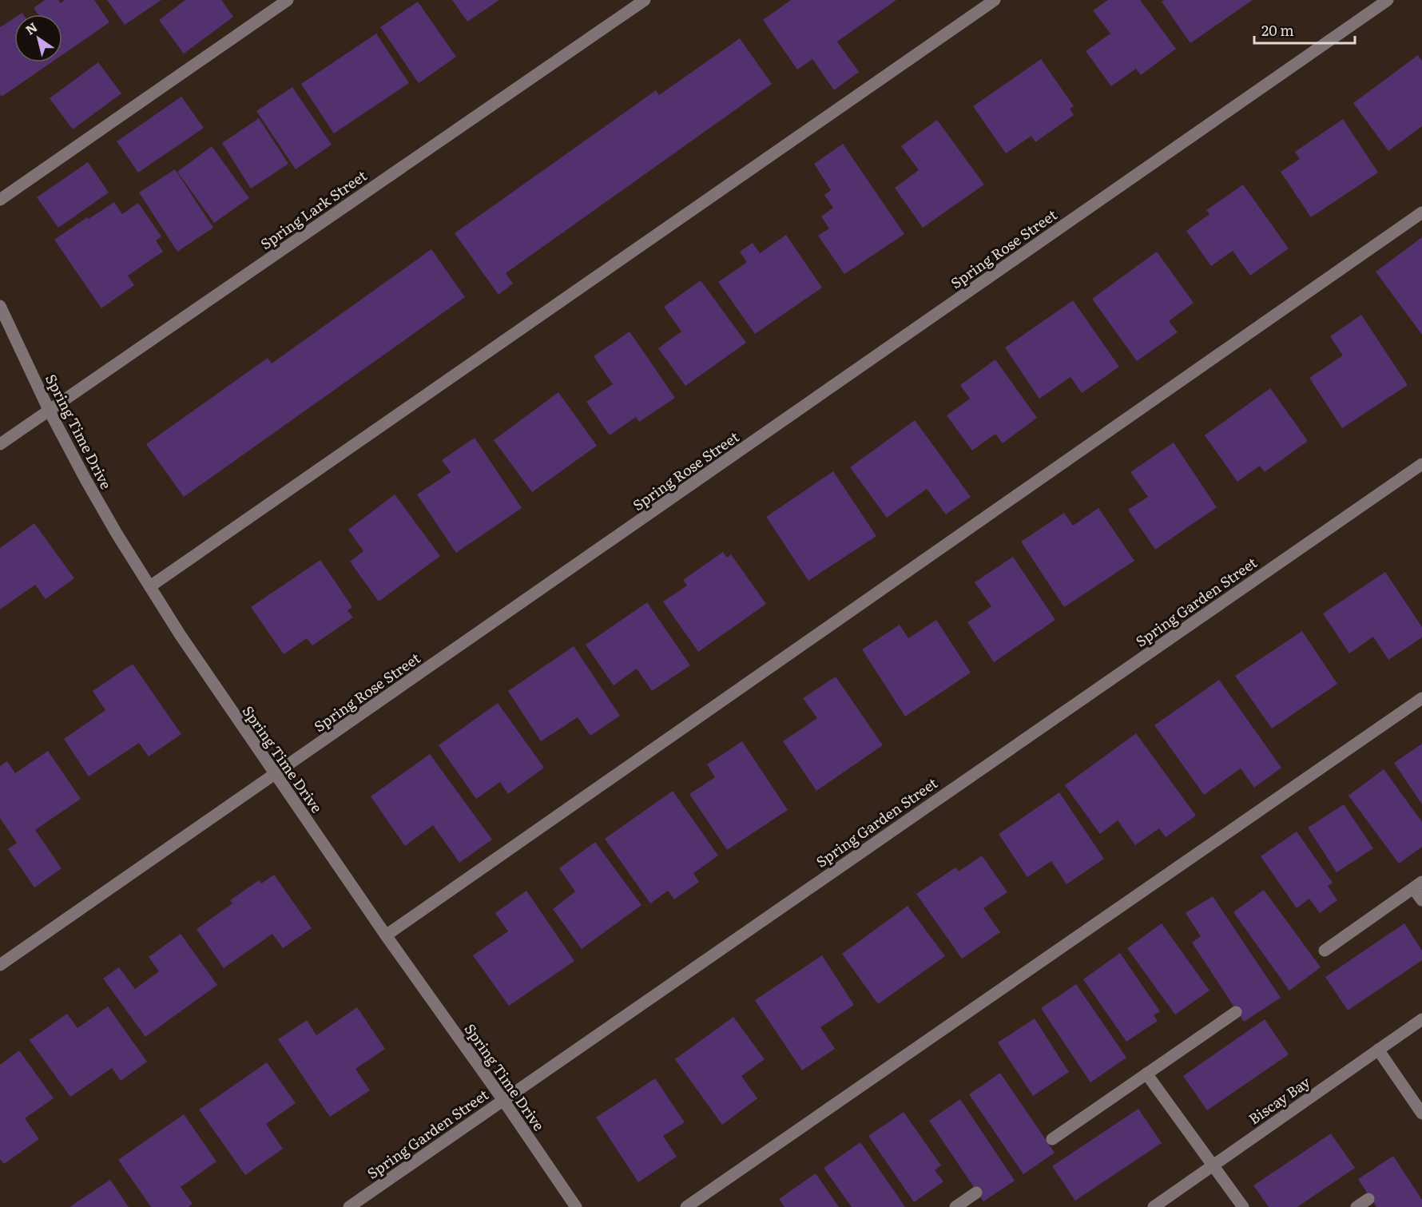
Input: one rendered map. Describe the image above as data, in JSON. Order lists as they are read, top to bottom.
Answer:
{
  "streets": {
    "street": [
      "Spring Lark Street",
      "Spring Rose Street",
      "Spring Time Drive",
      "Spring Garden Street",
      "Biscay Bay"
    ]
  },
  "crossings": [
    ["Spring Lark Street", "Spring Time Drive"],
    ["Spring Rose Street", "Spring Time Drive"],
    ["Spring Time Drive", "Spring Garden Street"]
  ],
  "scale_bar": "20 m",
  "north": "top left"
}
